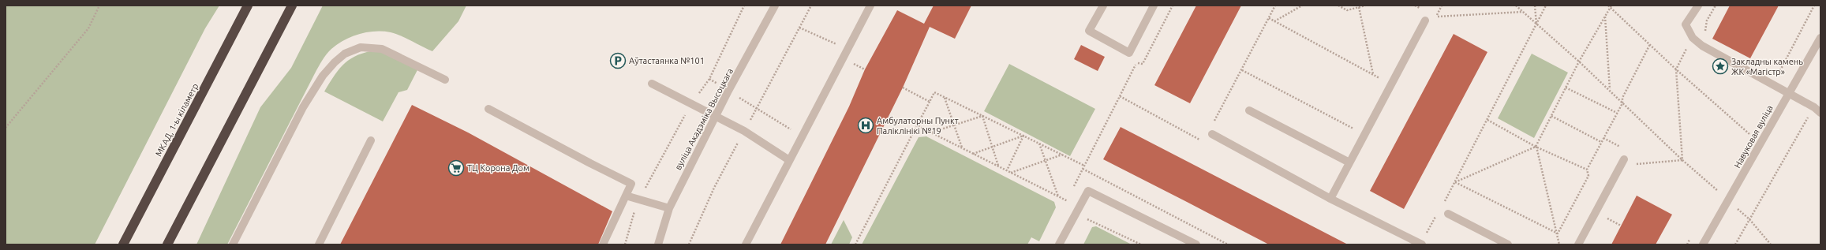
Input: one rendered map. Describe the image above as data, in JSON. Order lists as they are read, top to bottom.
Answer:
{
  "streets": {
    "highway": ["МКАД, 1-ы кіламетр"],
    "street": ["вуліца Акадэміка Высоцкага", "Навуковая вуліца"]
  },
  "places": {
    "parking": ["Аўтастаянка №101"],
    "place": ["Закладны камень ЖК «Магістр»"],
    "hospital": ["Амбулаторны Пункт Паліклінікі №19"],
    "supermarket": ["ТЦ Корона Дом"]
  }
}
